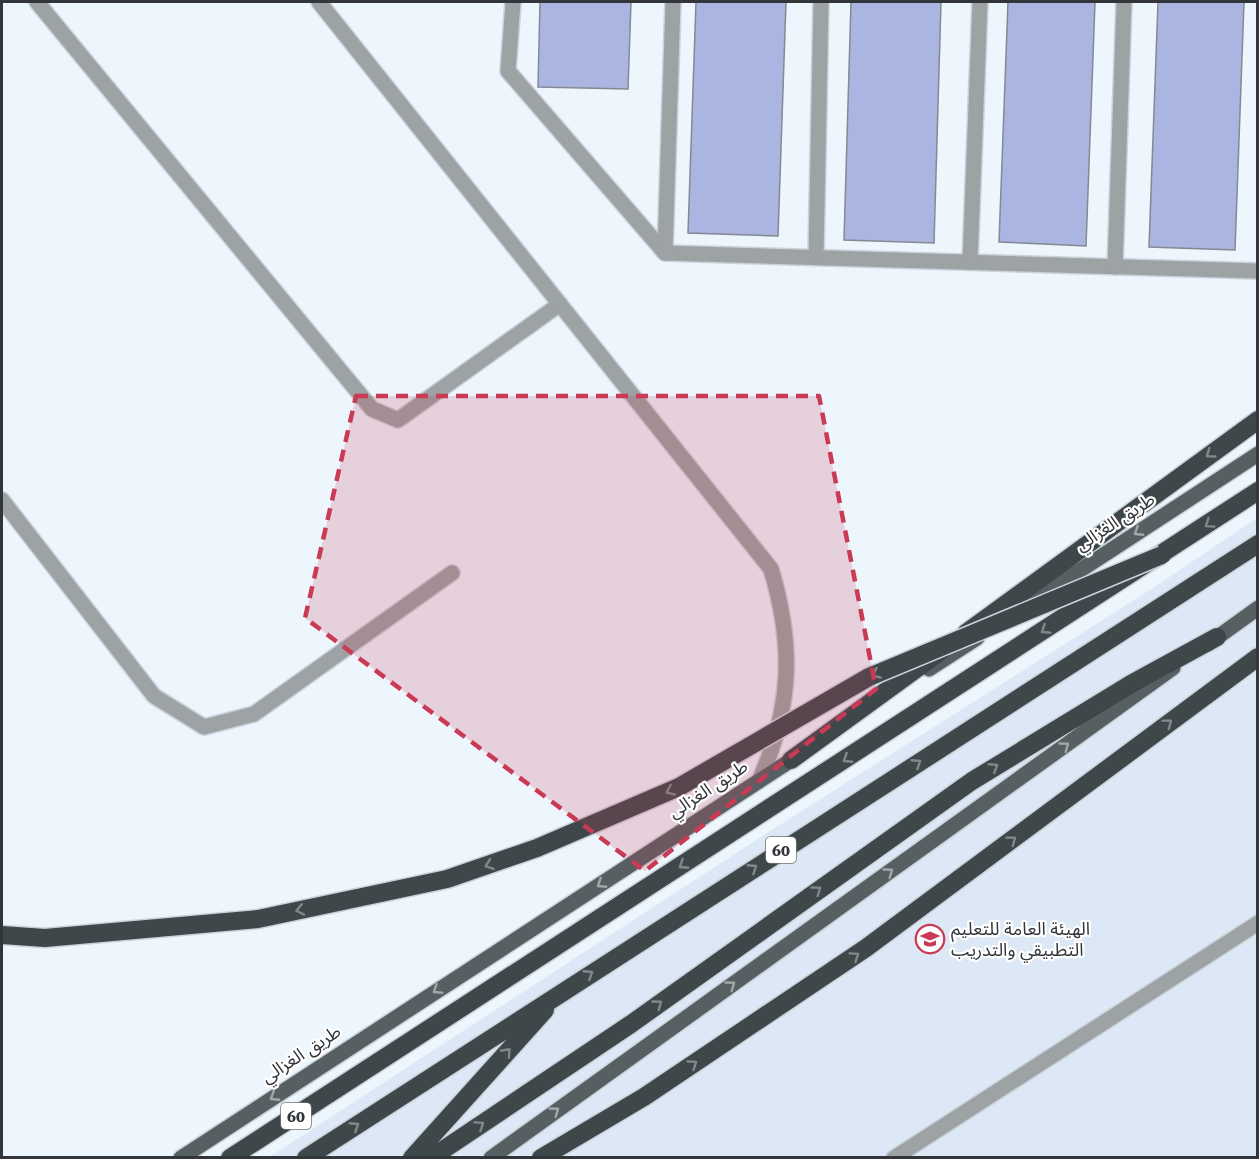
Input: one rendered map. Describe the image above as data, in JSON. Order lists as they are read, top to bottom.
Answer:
{
  "streets": {
    "highway": ["60"],
    "main road": ["طريق الغزالي"]
  },
  "one_way": ["طريق الغزالي"],
  "places": {
    "school or university": ["الهيئة العامة للتعليم التطبيقي والتدريب"]
  }
}
